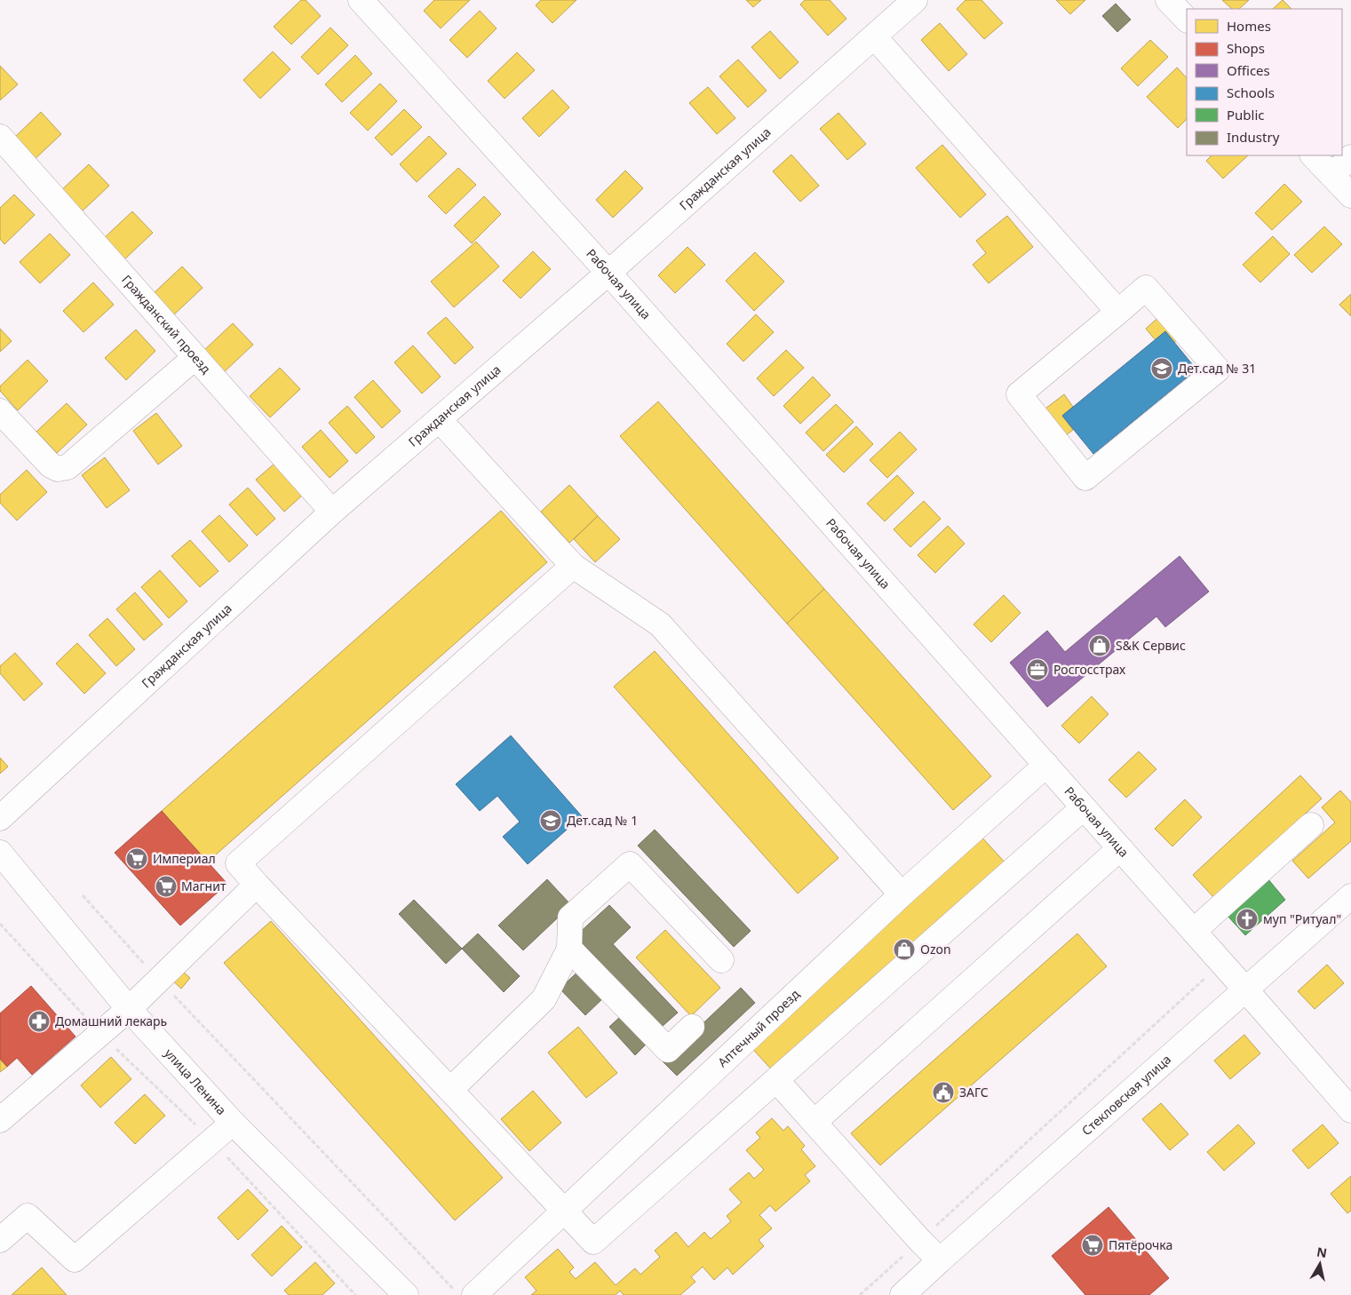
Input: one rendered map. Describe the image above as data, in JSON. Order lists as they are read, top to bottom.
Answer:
{
  "streets": {
    "street": [
      "Гражданская улица",
      "Рабочая улица",
      "Гражданский проезд",
      "Аптечный проезд",
      "улица Ленина",
      "Стекловская улица"
    ]
  },
  "crossings": [
    ["Гражданская улица", "Рабочая улица"],
    ["Гражданская улица", "Гражданский проезд"],
    ["Рабочая улица", "Аптечный проезд"],
    ["Рабочая улица", "Стекловская улица"]
  ],
  "places": {
    "school or university": ["Дет.сад № 31", "Дет.сад № 1"],
    "shop": ["S&K Сервис", "Ozon"],
    "office": ["Росгосстрах"],
    "supermarket": ["Империал", "Магнит", "Пятёрочка"],
    "church": ["муп \"Ритуал\""],
    "pharmacy": ["Домашний лекарь"],
    "public building": ["ЗАГС"]
  },
  "legend": [
    "Homes",
    "Shops",
    "Offices",
    "Schools",
    "Public",
    "Industry"
  ],
  "north": "top"
}
